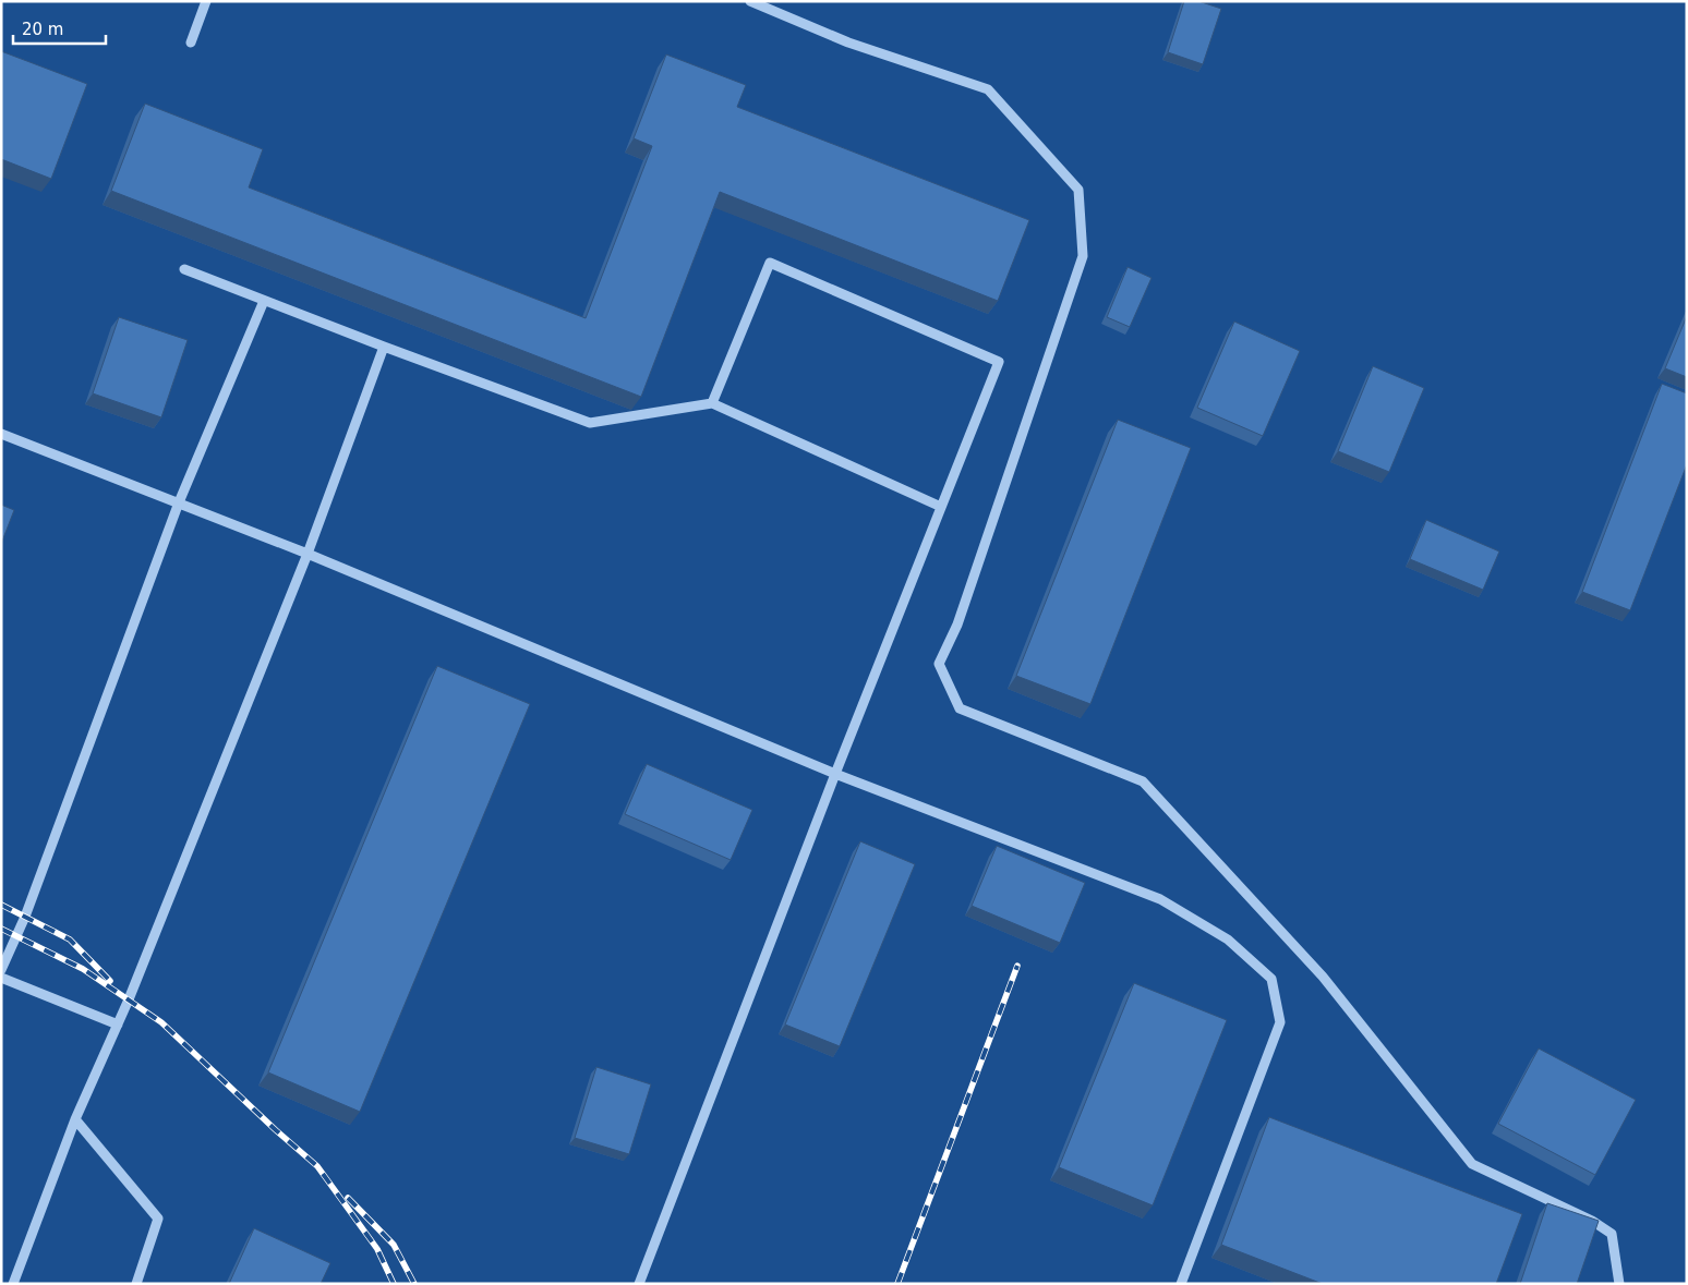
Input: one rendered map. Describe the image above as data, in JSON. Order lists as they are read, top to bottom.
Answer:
{
  "scale_bar": "20 m"
}
